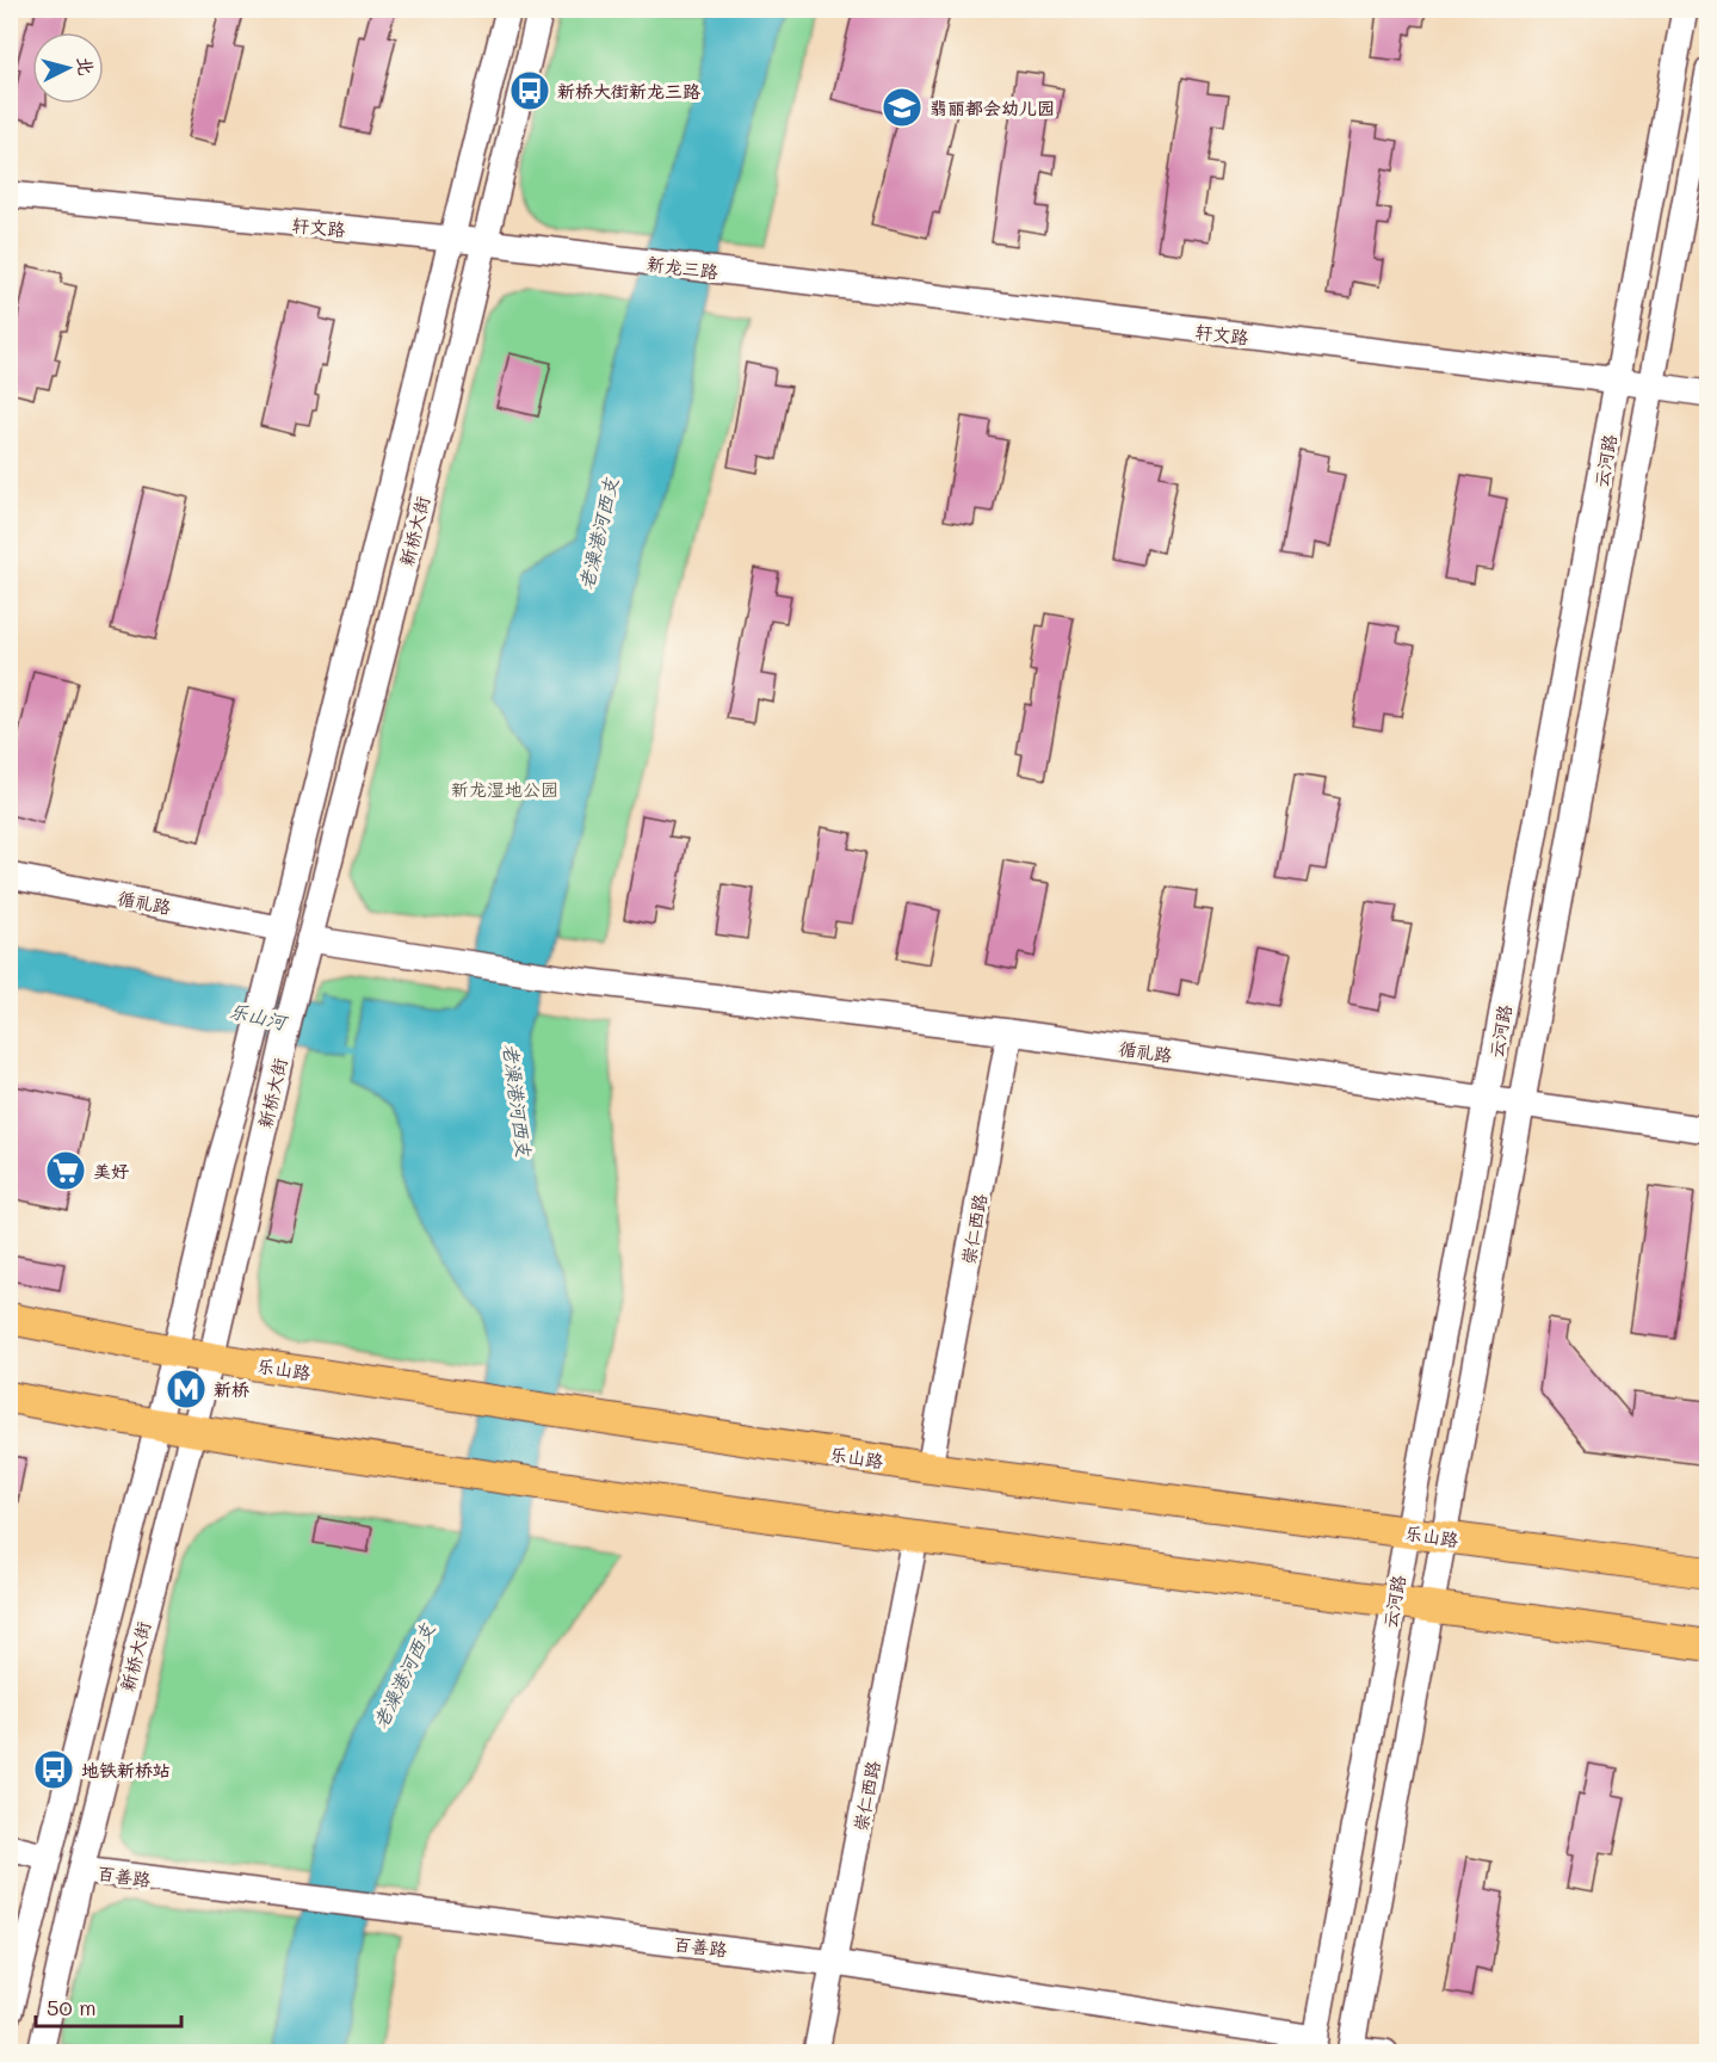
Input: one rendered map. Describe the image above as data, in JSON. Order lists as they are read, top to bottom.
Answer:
{
  "streets": {
    "main road": ["乐山路"],
    "street": [
      "轩文路",
      "新龙三路",
      "云河路",
      "新桥大街",
      "循礼路",
      "崇仁西路",
      "百善路"
    ]
  },
  "crossings": [
    ["轩文路", "新龙三路"],
    ["轩文路", "云河路"],
    ["轩文路", "新桥大街"],
    ["云河路", "循礼路"],
    ["云河路", "乐山路"],
    ["云河路", "百善路"],
    ["新桥大街", "循礼路"],
    ["新桥大街", "乐山路"],
    ["新桥大街", "百善路"],
    ["循礼路", "崇仁西路"],
    ["崇仁西路", "乐山路"],
    ["崇仁西路", "百善路"]
  ],
  "water": ["老澡港河西支", "乐山河"],
  "parks": ["新龙湿地公园"],
  "places": {
    "bus stop": ["新桥大街新龙三路", "地铁新桥站"],
    "school or university": ["翡丽都会幼儿园"],
    "supermarket": ["美好"],
    "metro station": ["新桥"]
  },
  "scale_bar": "50 m",
  "north": "right"
}
